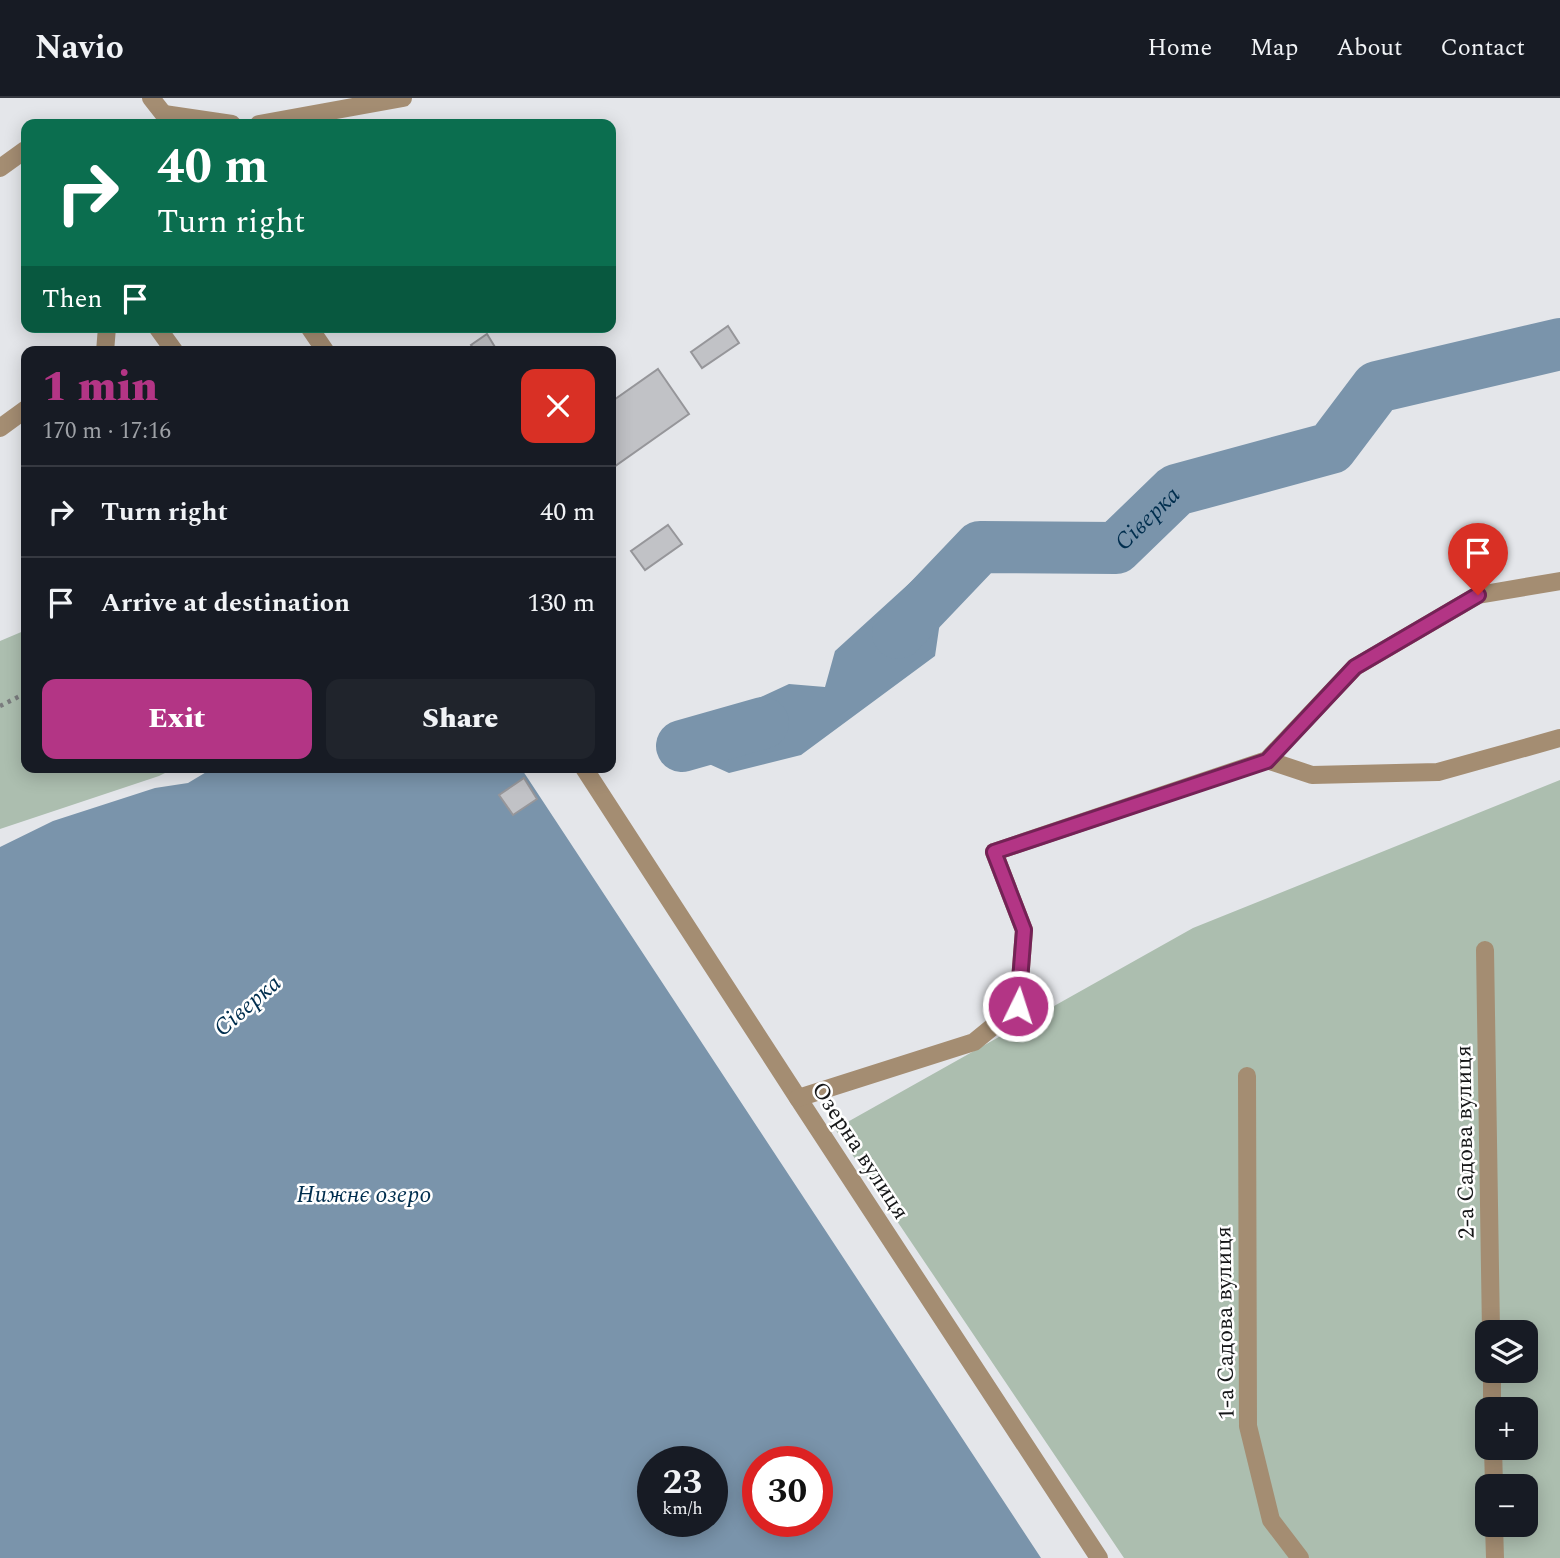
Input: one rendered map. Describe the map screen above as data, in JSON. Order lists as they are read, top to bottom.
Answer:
{
  "streets": {
    "street": ["2-а Садова вулиця", "Озерна вулиця", "1-а Садова вулиця"]
  },
  "water": ["Сіверка", "Нижнє озеро"],
  "page": {
    "header": "Navio",
    "nav": [
      "Home",
      "Map",
      "About",
      "Contact"
    ],
    "turn": ["40 m", "Turn right"],
    "then": "Then",
    "heading": ["1 min", "170 m · 17:16"],
    "list": [
      {
        "name": "Turn right",
        "value": "40 m"
      },
      {
        "name": "Arrive at destination",
        "value": "130 m"
      }
    ],
    "buttons": ["Exit", "Share"],
    "map_buttons": ["+", "−"],
    "speed": "23 km/h",
    "limit": "30"
  }
}
